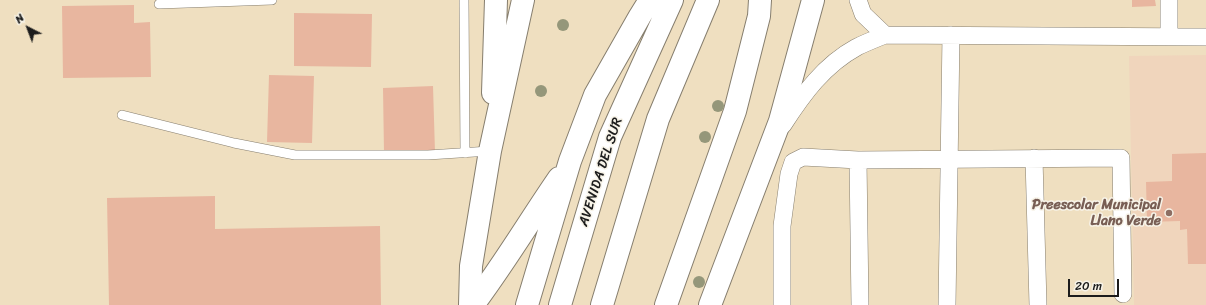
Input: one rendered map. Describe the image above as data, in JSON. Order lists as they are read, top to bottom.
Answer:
{
  "streets": {
    "main road": ["AVENIDA DEL SUR"]
  },
  "places": ["Preescolar Municipal Llano Verde"],
  "scale_bar": "20 m",
  "north": "top left"
}
